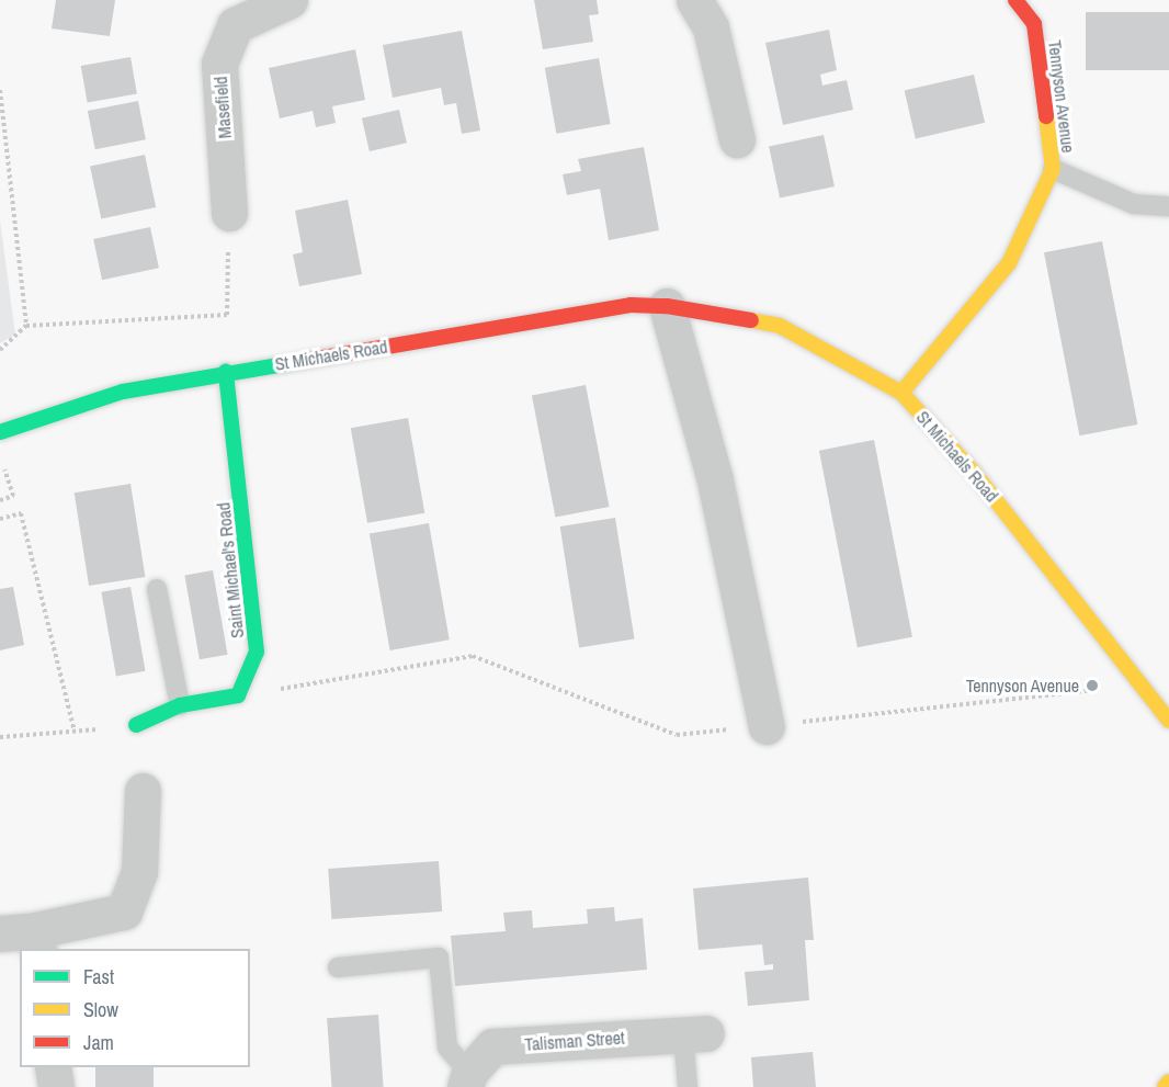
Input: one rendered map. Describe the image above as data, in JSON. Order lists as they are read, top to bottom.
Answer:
{
  "streets": {
    "street": [
      "Tennyson Avenue",
      "Masefield",
      "St Michaels Road",
      "Saint Michael's Road",
      "Talisman Street"
    ]
  },
  "crossings": [
    ["Tennyson Avenue", "St Michaels Road"],
    ["St Michaels Road", "Saint Michael's Road"]
  ],
  "places": ["Tennyson Avenue"],
  "legend": ["Fast", "Slow", "Jam"]
}
